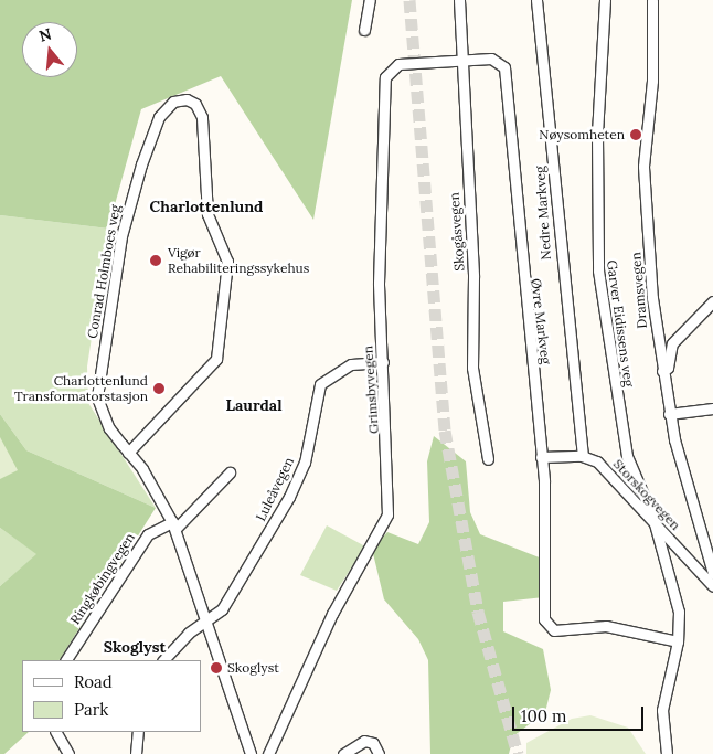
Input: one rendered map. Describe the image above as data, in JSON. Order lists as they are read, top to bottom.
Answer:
{
  "streets": {
    "street": [
      "Nedre Markveg",
      "Skogåsvegen",
      "Conrad Holmboes veg",
      "Dramsvegen",
      "Øvre Markveg",
      "Garver Eidissens veg",
      "Grimsbyvegen",
      "Luleåvegen",
      "Storskogvegen",
      "Ringkøbingvegen"
    ]
  },
  "crossings": [
    ["Nedre Markveg", "Storskogvegen"],
    ["Skogåsvegen", "Øvre Markveg"],
    ["Skogåsvegen", "Grimsbyvegen"],
    ["Conrad Holmboes veg", "Luleåvegen"],
    ["Conrad Holmboes veg", "Ringkøbingvegen"],
    ["Øvre Markveg", "Garver Eidissens veg"],
    ["Øvre Markveg", "Grimsbyvegen"],
    ["Garver Eidissens veg", "Storskogvegen"],
    ["Grimsbyvegen", "Luleåvegen"]
  ],
  "districts": ["Charlottenlund", "Laurdal", "Skoglyst"],
  "places": [
    "Nøysomheten",
    "Vigør Rehabiliteringssykehus",
    "Charlottenlund Transformatorstasjon",
    "Skoglyst"
  ],
  "legend": ["Road", "Park"],
  "scale_bar": "100 m",
  "north": "top"
}
